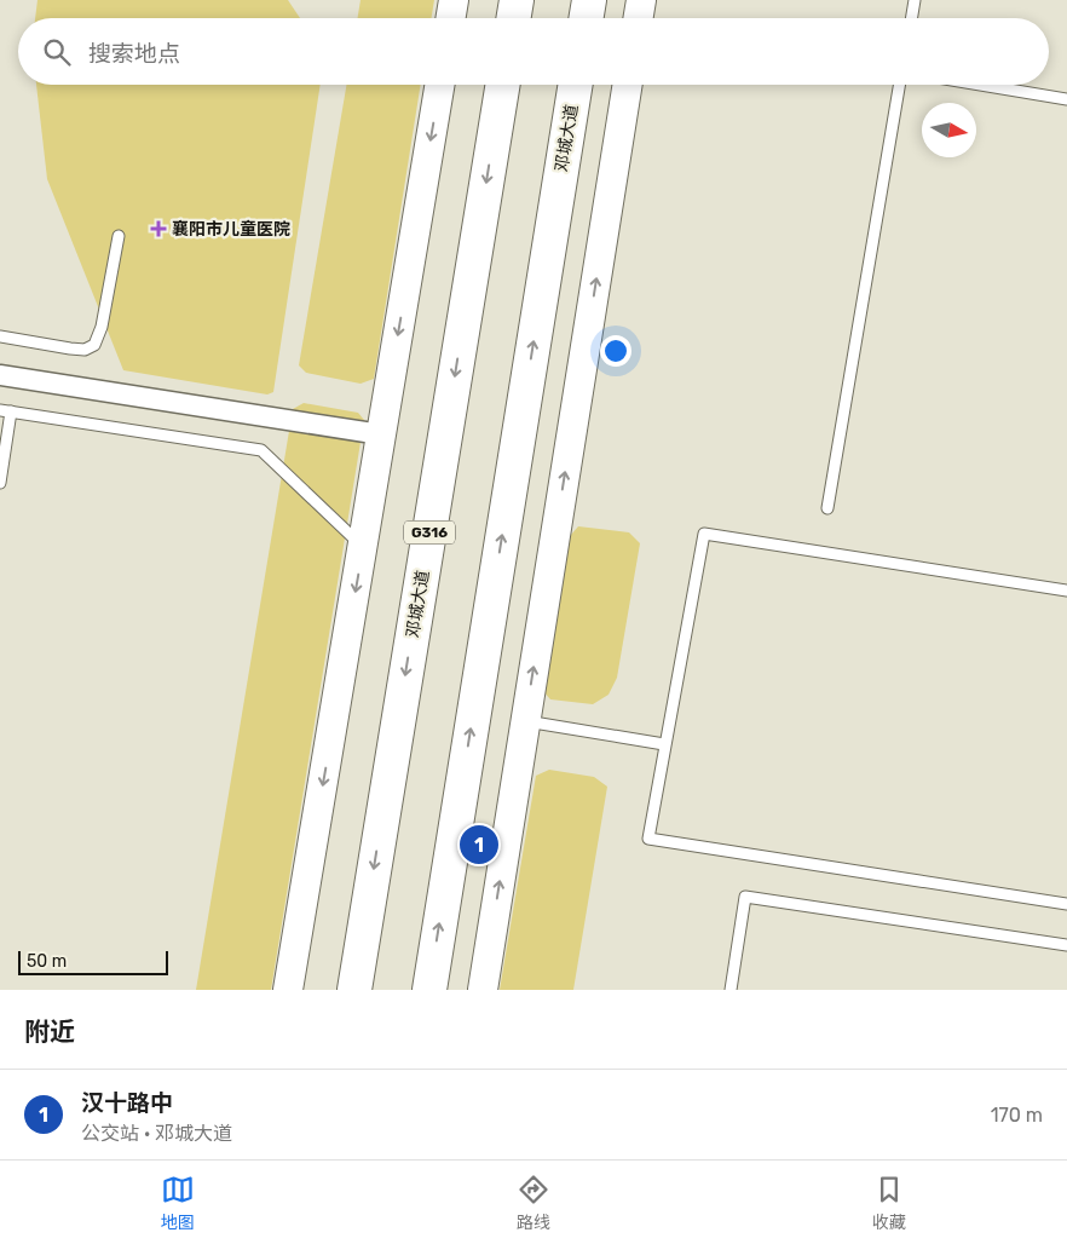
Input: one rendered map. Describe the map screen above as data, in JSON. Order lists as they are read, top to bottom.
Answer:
{
  "streets": {
    "highway": ["邓城大道", "G316"]
  },
  "places": {
    "health": ["襄阳市儿童医院"]
  },
  "scale_bar": "50 m",
  "north": "right",
  "page": {
    "search": "搜索地点",
    "pins": "1",
    "scale": "50 m",
    "heading": "附近",
    "list": [
      {
        "mark": "1",
        "name": "汉十路中",
        "note": "公交站 · 邓城大道",
        "value": "170 m"
      }
    ],
    "nav": ["地图", "路线", "收藏"]
  }
}
